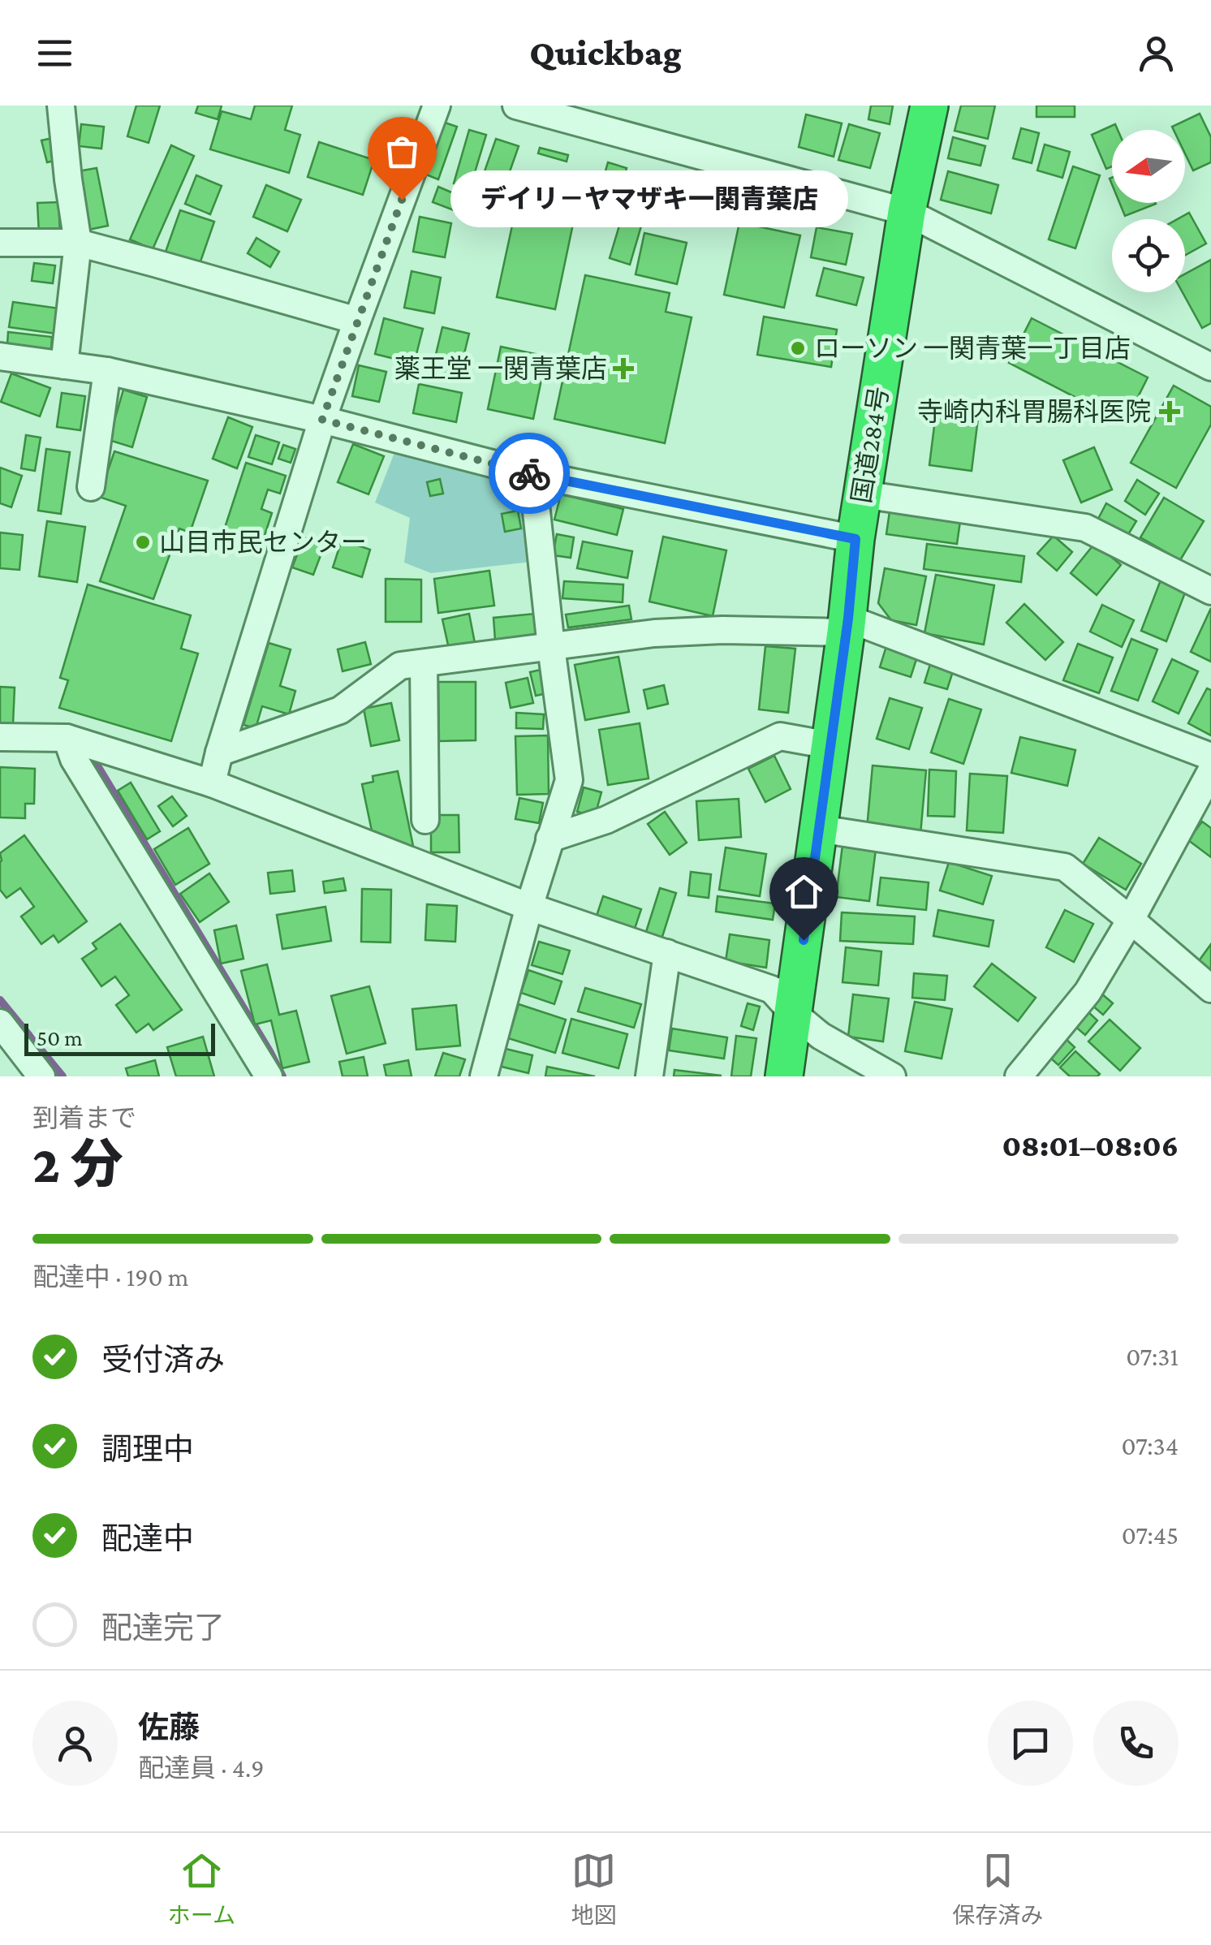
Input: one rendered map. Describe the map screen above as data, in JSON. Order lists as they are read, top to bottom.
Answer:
{
  "streets": {
    "highway": ["国道284号"]
  },
  "places": {
    "other": ["デイリ－ヤマザキ一関青葉店", "ローソン 一関青葉一丁目店", "山目市民センター"],
    "health": ["薬王堂 一関青葉店", "寺崎内科胃腸科医院"]
  },
  "scale_bar": "50 m",
  "north": "left",
  "page": {
    "header": "Quickbag",
    "bubble": "デイリ－ヤマザキ一関青葉店",
    "scale": "50 m",
    "heading": ["2 分", "到着まで", "08:01–08:06"],
    "panel": ["佐藤", "配達員 · 4.9"],
    "bar": "配達中 · 190 m",
    "list": [
      ["受付済み", "07:31"],
      ["調理中", "07:34"],
      ["配達中", "07:45"],
      "配達完了"
    ],
    "tabs": ["ホーム", "地図", "保存済み"]
  }
}
